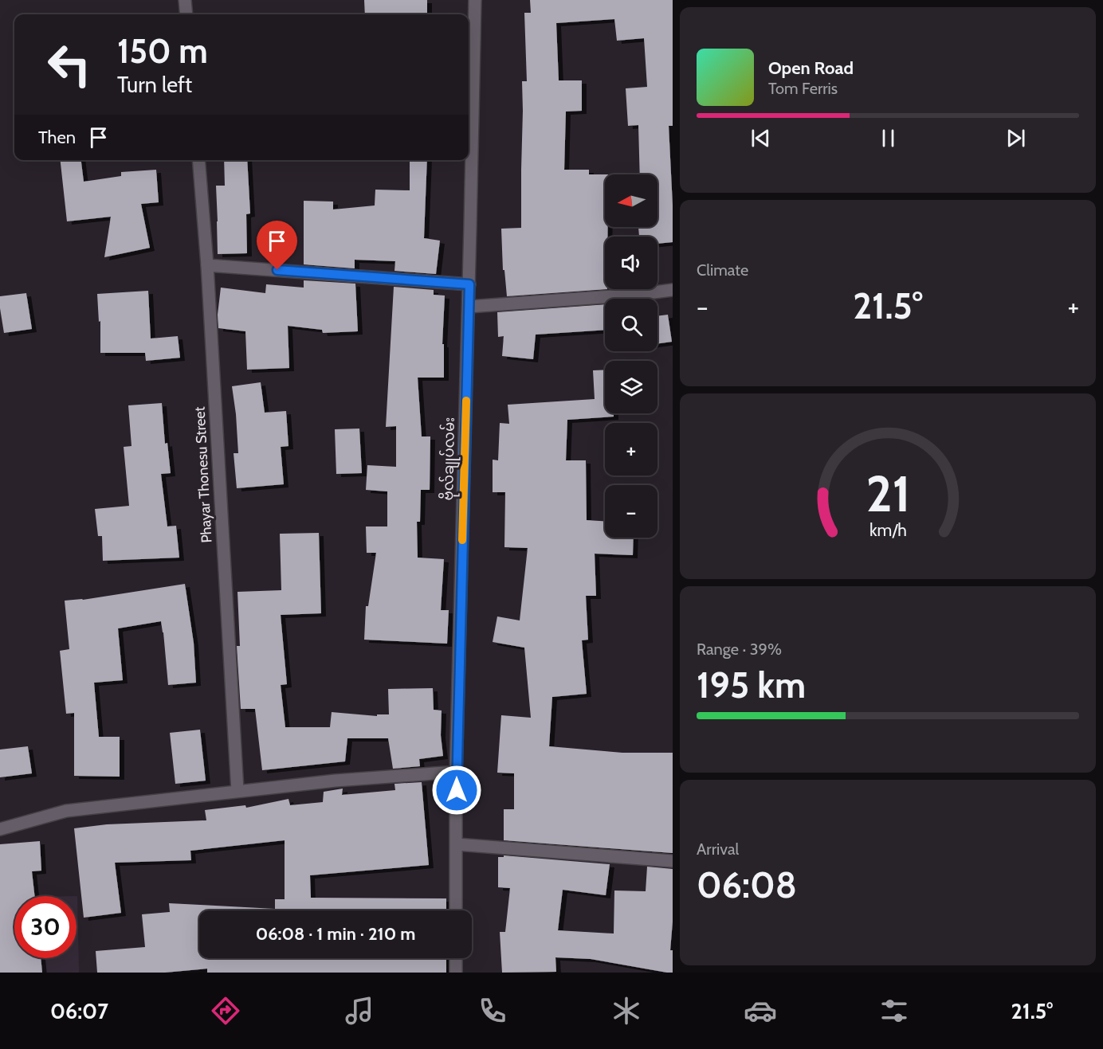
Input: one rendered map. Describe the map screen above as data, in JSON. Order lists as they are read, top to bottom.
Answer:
{
  "streets": {
    "street": ["ဗိုလ်ချုပ်လမ်း", "Phayar Thonesu Street"]
  },
  "north": "left",
  "page": {
    "turn": ["150 m", "Turn left"],
    "song": ["Open Road", "Tom Ferris"],
    "then": "Then",
    "map_buttons": ["+", "−"],
    "tile": [
      "Climate",
      ["Range · 39%", "195 km"],
      ["Arrival", "06:08"]
    ],
    "heat": ["−", "21.5°", "+"],
    "limit": "30",
    "trip": "06:08 · 1 min · 210 m",
    "tabs": ["06:07", "21.5°"],
    "gauge": ["21", "km/h"]
  }
}
